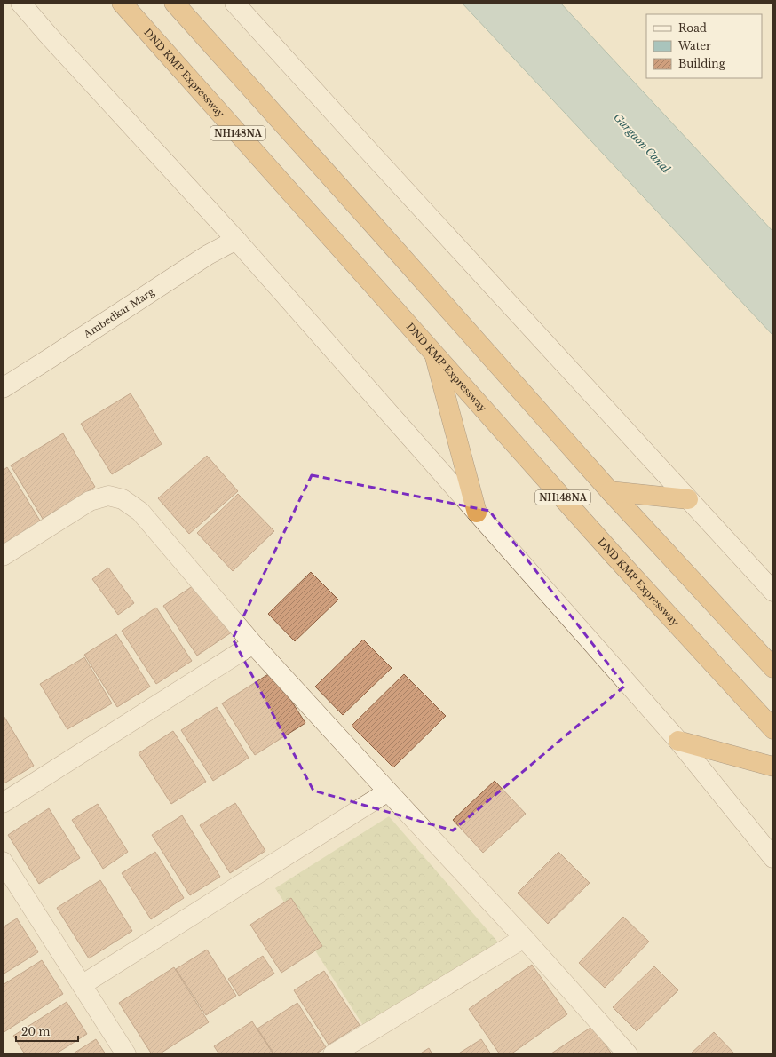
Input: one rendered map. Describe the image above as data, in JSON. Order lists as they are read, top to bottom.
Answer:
{
  "streets": {
    "highway": ["DND KMP Expressway", "NH148NA"],
    "street": ["Ambedkar Marg"]
  },
  "water": ["Gurgaon Canal"],
  "legend": ["Road", "Water", "Building"],
  "scale_bar": "20 m"
}
